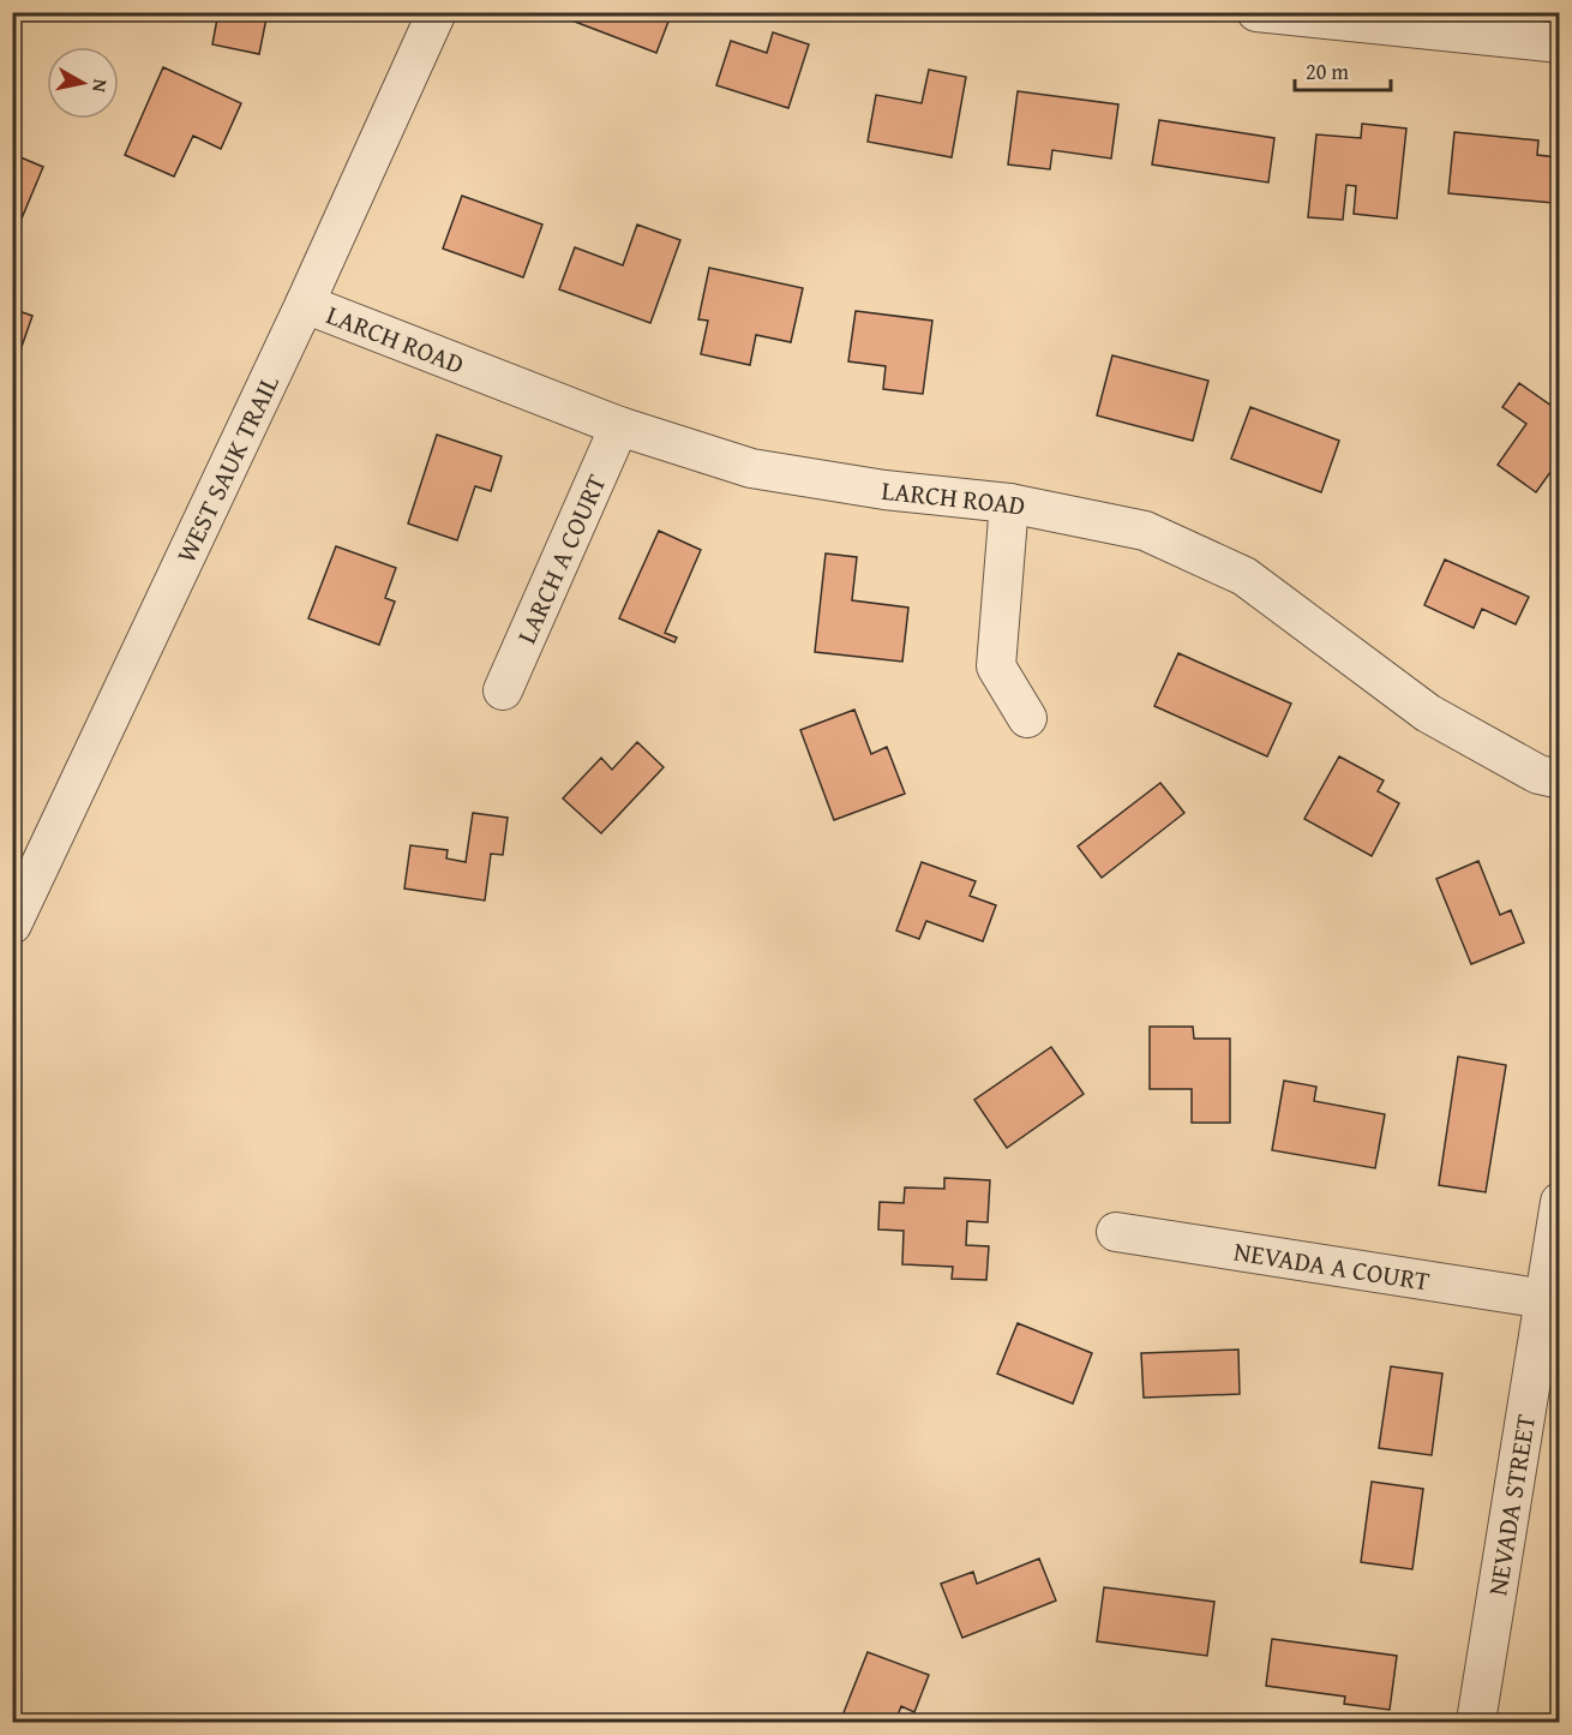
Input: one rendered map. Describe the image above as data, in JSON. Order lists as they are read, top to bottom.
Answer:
{
  "streets": {
    "street": [
      "LARCH ROAD",
      "WEST SAUK TRAIL",
      "LARCH A COURT",
      "NEVADA A COURT",
      "NEVADA STREET"
    ]
  },
  "crossings": [
    ["LARCH ROAD", "WEST SAUK TRAIL"],
    ["LARCH ROAD", "LARCH A COURT"],
    ["NEVADA A COURT", "NEVADA STREET"]
  ],
  "scale_bar": "20 m",
  "north": "right"
}
